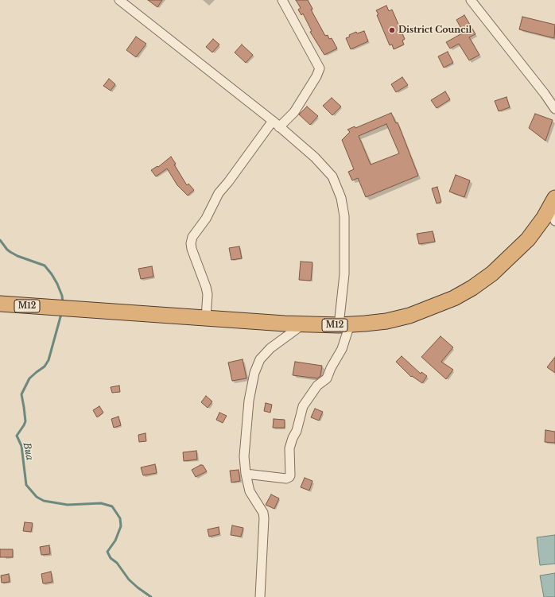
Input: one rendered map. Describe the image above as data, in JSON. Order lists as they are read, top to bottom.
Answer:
{
  "streets": {
    "highway": ["M12"]
  },
  "water": ["Bua"],
  "places": ["District Council"]
}
